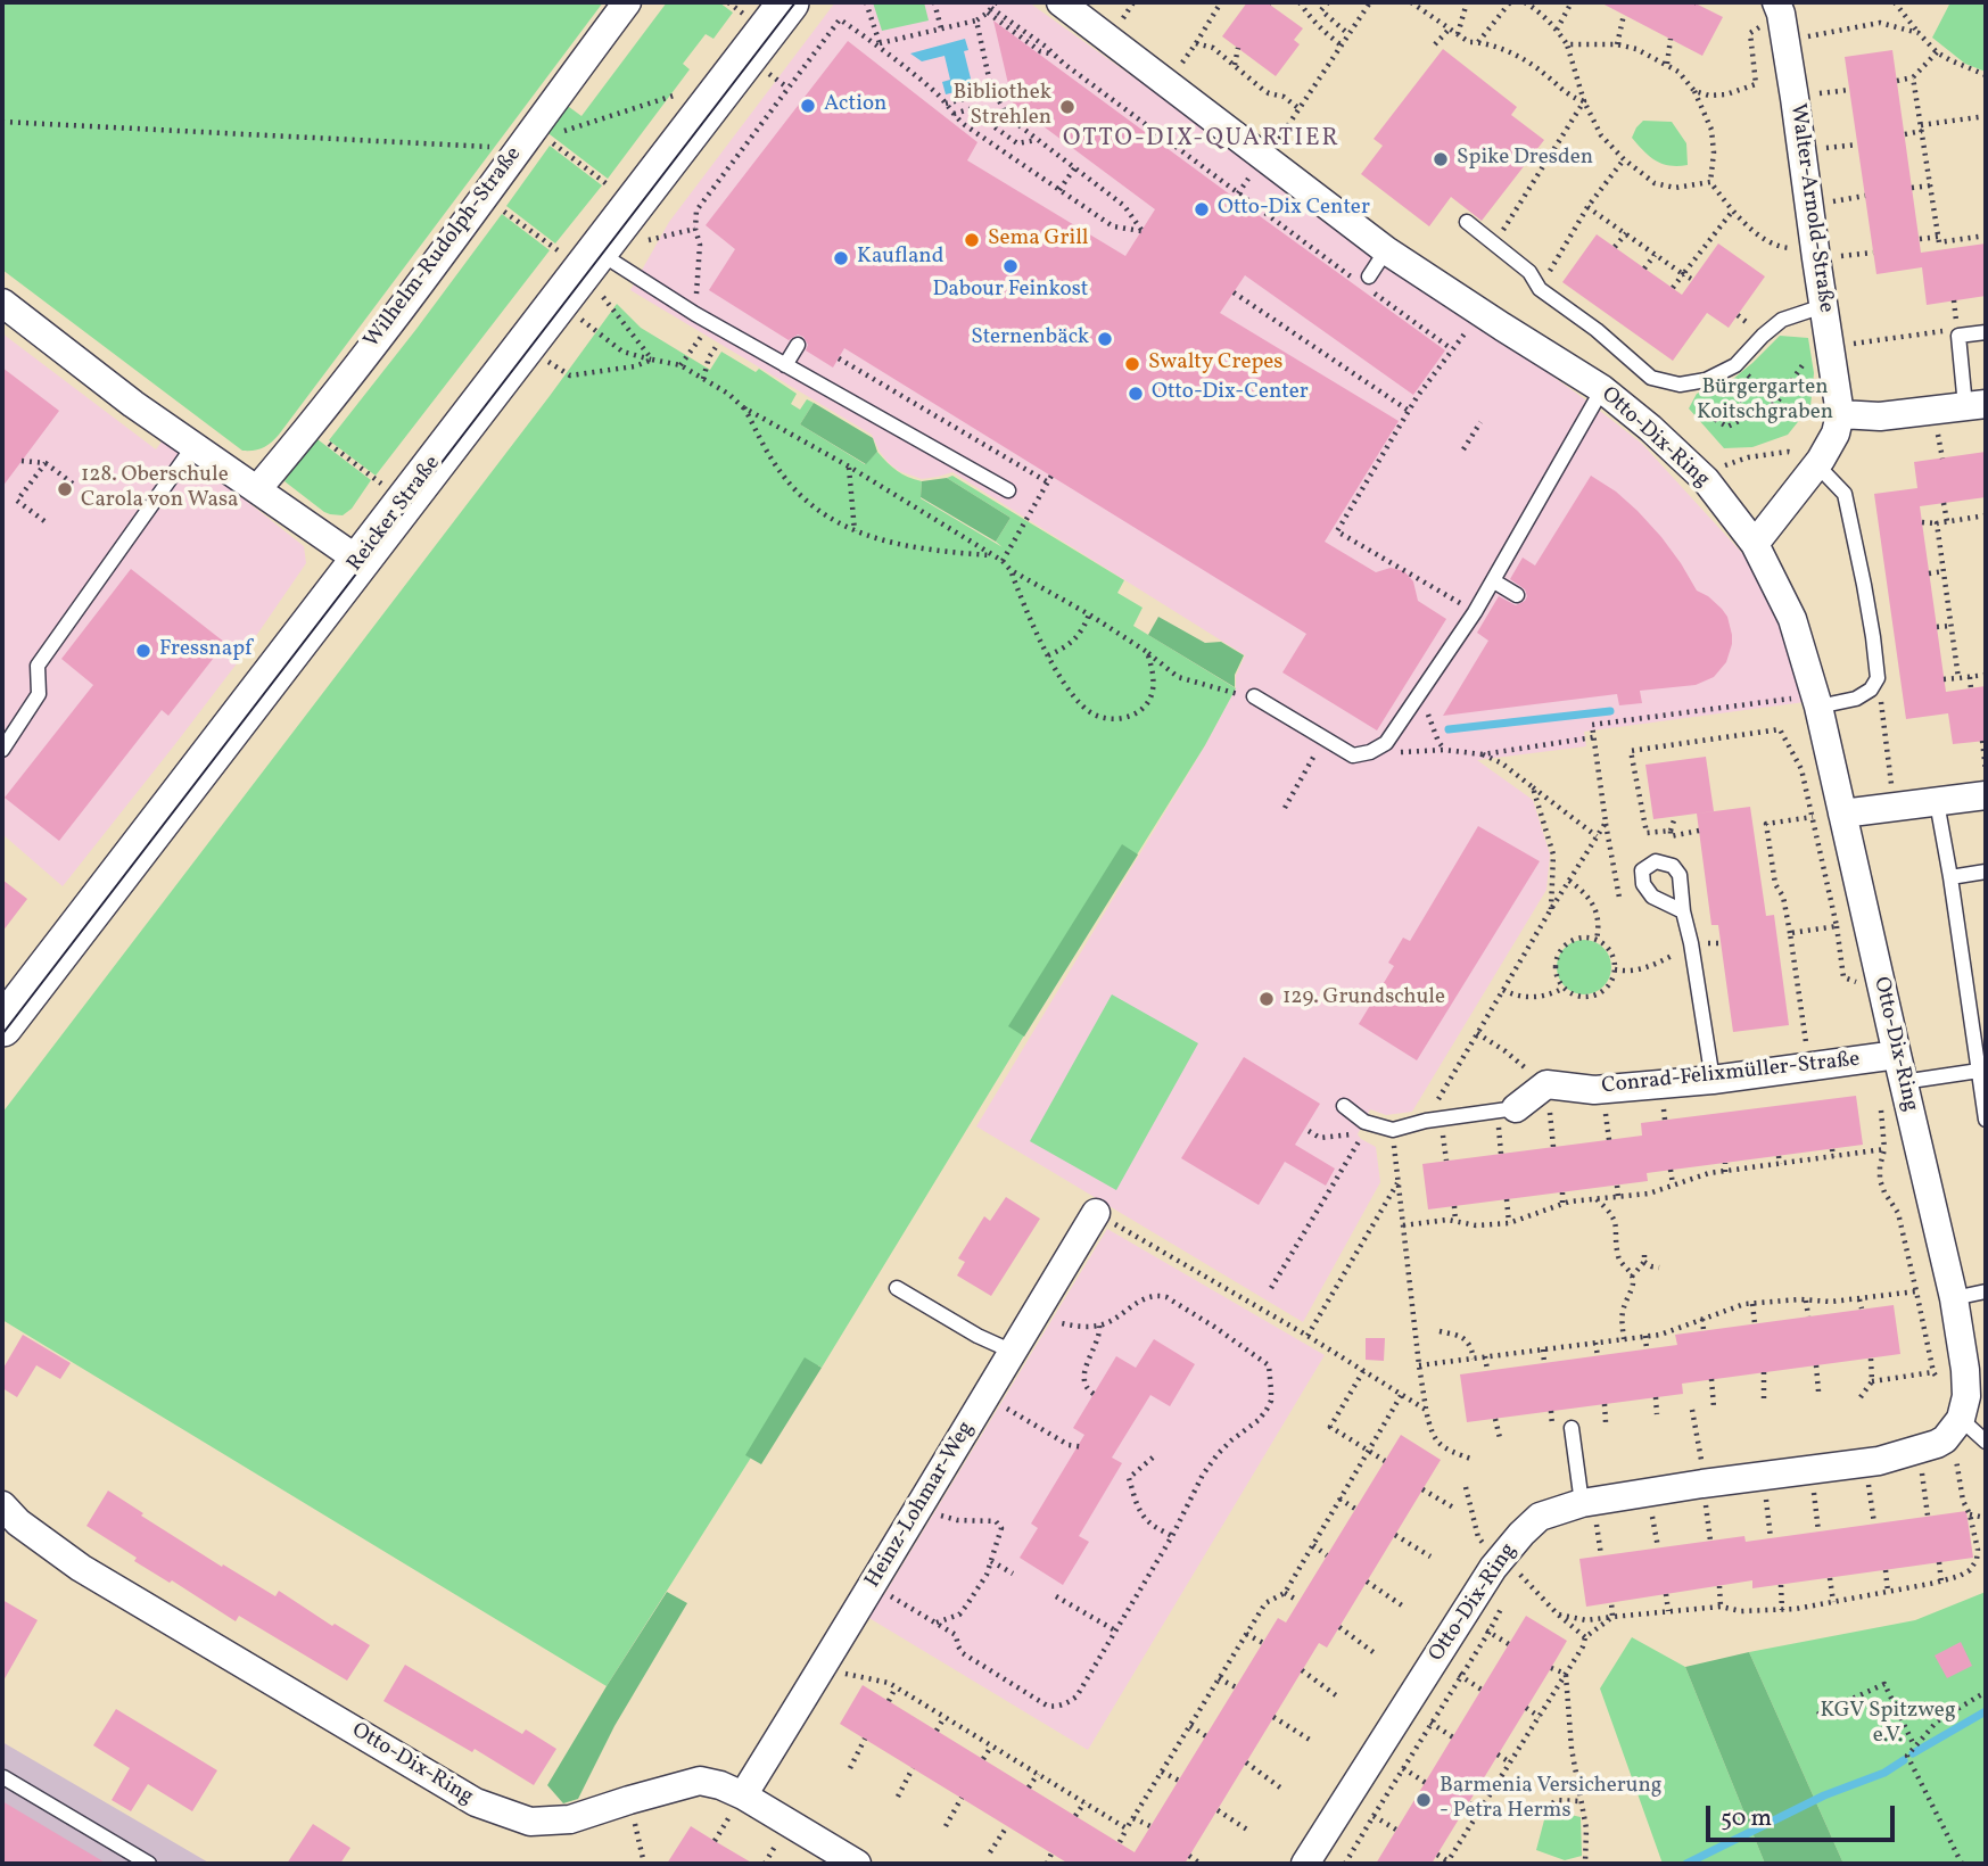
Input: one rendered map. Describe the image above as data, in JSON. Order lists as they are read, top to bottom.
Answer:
{
  "streets": {
    "street": [
      "Walter-Arnold-Straße",
      "Wilhelm-Rudolph-Straße",
      "Otto-Dix-Ring",
      "Reicker Straße",
      "Conrad-Felixmüller-Straße",
      "Heinz-Lohmar-Weg"
    ]
  },
  "crossings": [
    ["Otto-Dix-Ring", "Conrad-Felixmüller-Straße"],
    ["Otto-Dix-Ring", "Heinz-Lohmar-Weg"]
  ],
  "districts": ["OTTO-DIX-QUARTIER"],
  "parks": ["Bürgergarten Koitschgraben", "KGV Spitzweg e.V."],
  "places": [
    "Action",
    "Bibliothek Strehlen",
    "Spike Dresden",
    "Otto-Dix Center",
    "Sema Grill",
    "Kaufland",
    "Dabour Feinkost",
    "Sternenbäck",
    "Swalty Crepes",
    "Otto-Dix-Center",
    "128. Oberschule Carola von Wasa",
    "Fressnapf",
    "129. Grundschule",
    "Barmenia Versicherung - Petra Herms"
  ],
  "scale_bar": "50 m"
}
